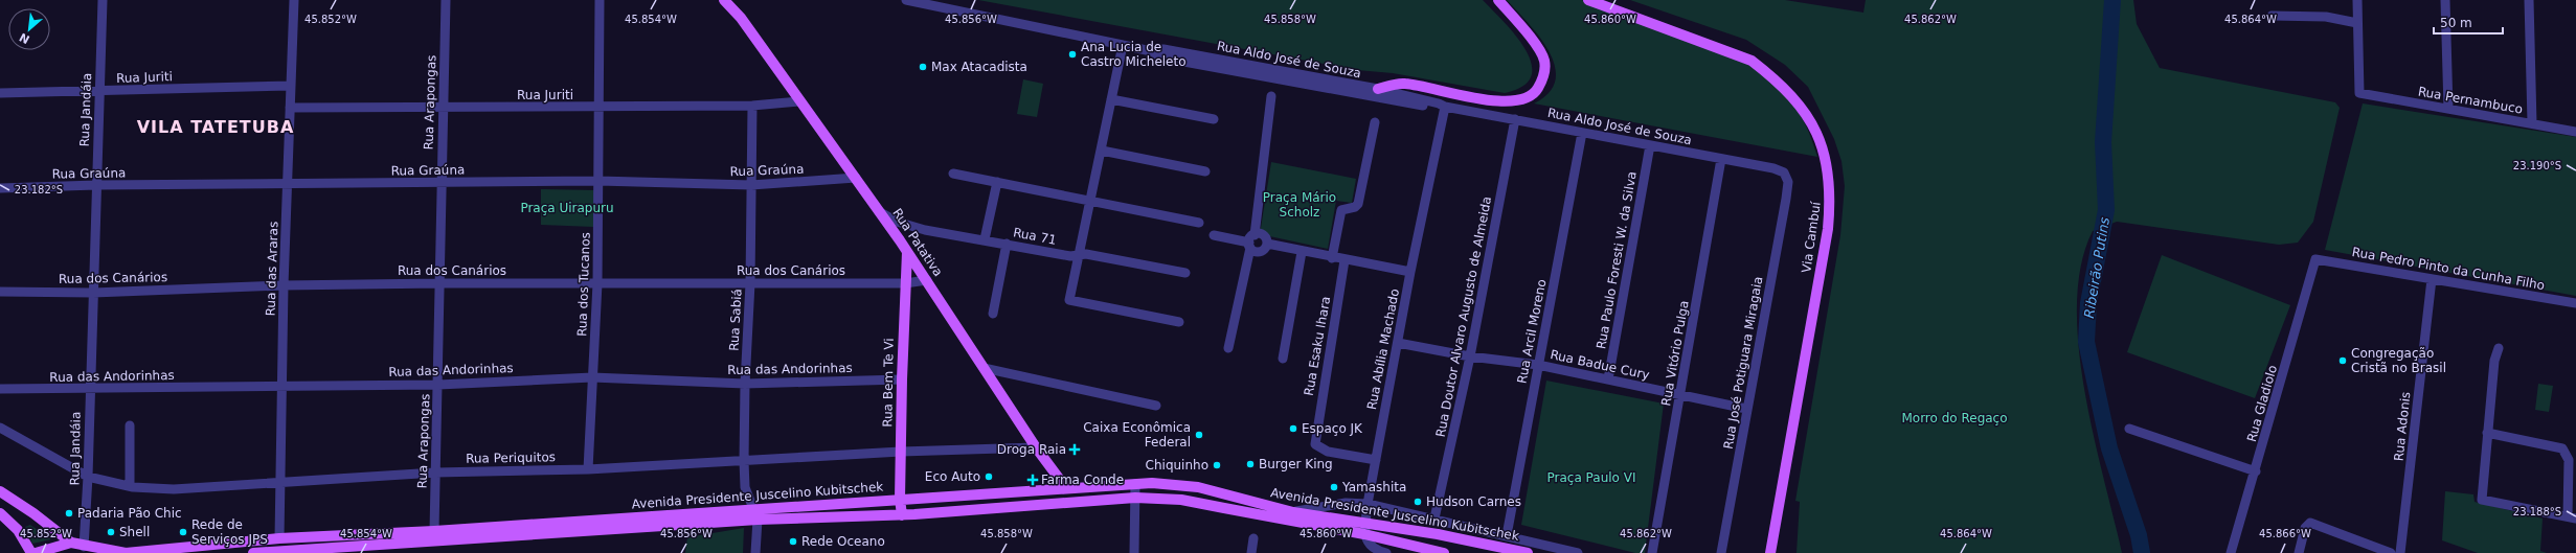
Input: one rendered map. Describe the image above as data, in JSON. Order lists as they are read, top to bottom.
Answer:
{
  "streets": {
    "main road": [
      "Via Cambuí",
      "Rua Patativa",
      "Rua Bem Te Vi",
      "Avenida Presidente Juscelino Kubitschek"
    ],
    "street": [
      "Rua Aldo José de Souza",
      "Rua Juriti",
      "Rua Pernambuco",
      "Rua Arapongas",
      "Rua Jandáia",
      "Rua Graúna",
      "Rua 71",
      "Rua Paulo Foresti W. da Silva",
      "Rua das Araras",
      "Rua Pedro Pinto da Cunha Filho",
      "Rua dos Canários",
      "Rua dos Tucanos",
      "Rua Doutor Alvaro Augusto de Almeida",
      "Rua Sabiá",
      "Rua Arcil Moreno",
      "Rua Esaku Ihara",
      "Rua Abília Machado",
      "Rua Vitório Pulga",
      "Rua José Potiguara Miragaia",
      "Rua Badue Cury",
      "Rua das Andorinhas",
      "Rua Gladiolo",
      "Rua Adonis",
      "Rua Periquitos"
    ]
  },
  "crossings": [
    ["Rua Aldo José de Souza", "Rua Paulo Foresti W. da Silva"],
    ["Rua Aldo José de Souza", "Rua Doutor Alvaro Augusto de Almeida"],
    ["Rua Aldo José de Souza", "Rua Arcil Moreno"],
    ["Rua Aldo José de Souza", "Rua Abília Machado"],
    ["Rua Aldo José de Souza", "Rua Vitório Pulga"],
    ["Rua Aldo José de Souza", "Rua José Potiguara Miragaia"],
    ["Rua Juriti", "Rua Arapongas"],
    ["Rua Juriti", "Rua Jandáia"],
    ["Rua Juriti", "Rua Patativa"],
    ["Rua Juriti", "Rua das Araras"],
    ["Rua Juriti", "Rua dos Tucanos"],
    ["Rua Juriti", "Rua Sabiá"],
    ["Rua Arapongas", "Rua Graúna"],
    ["Rua Arapongas", "Rua dos Canários"],
    ["Rua Arapongas", "Rua das Andorinhas"],
    ["Rua Arapongas", "Rua Periquitos"],
    ["Rua Arapongas", "Avenida Presidente Juscelino Kubitschek"],
    ["Rua Jandáia", "Rua Graúna"],
    ["Rua Jandáia", "Rua dos Canários"],
    ["Rua Jandáia", "Rua das Andorinhas"],
    ["Rua Jandáia", "Rua Periquitos"],
    ["Rua Jandáia", "Avenida Presidente Juscelino Kubitschek"],
    ["Rua Graúna", "Rua Patativa"],
    ["Rua Graúna", "Rua das Araras"],
    ["Rua Graúna", "Rua dos Tucanos"],
    ["Rua Graúna", "Rua Sabiá"],
    ["Rua 71", "Rua Patativa"],
    ["Rua Patativa", "Rua dos Canários"],
    ["Rua Patativa", "Rua Bem Te Vi"],
    ["Rua Patativa", "Rua Periquitos"],
    ["Rua Patativa", "Avenida Presidente Juscelino Kubitschek"],
    ["Rua Paulo Foresti W. da Silva", "Rua Badue Cury"],
    ["Rua das Araras", "Rua dos Canários"],
    ["Rua das Araras", "Rua das Andorinhas"],
    ["Rua das Araras", "Rua Periquitos"],
    ["Rua das Araras", "Avenida Presidente Juscelino Kubitschek"],
    ["Rua Pedro Pinto da Cunha Filho", "Rua Gladiolo"],
    ["Rua Pedro Pinto da Cunha Filho", "Rua Adonis"],
    ["Rua dos Canários", "Rua dos Tucanos"],
    ["Rua dos Canários", "Rua Sabiá"],
    ["Rua dos Canários", "Rua Bem Te Vi"],
    ["Rua dos Tucanos", "Rua das Andorinhas"],
    ["Rua dos Tucanos", "Rua Periquitos"],
    ["Rua Doutor Alvaro Augusto de Almeida", "Rua Badue Cury"],
    ["Rua Sabiá", "Rua das Andorinhas"],
    ["Rua Sabiá", "Rua Periquitos"],
    ["Rua Sabiá", "Avenida Presidente Juscelino Kubitschek"],
    ["Rua Arcil Moreno", "Rua Badue Cury"],
    ["Rua Esaku Ihara", "Rua Abília Machado"],
    ["Rua Abília Machado", "Rua Badue Cury"],
    ["Rua Abília Machado", "Avenida Presidente Juscelino Kubitschek"],
    ["Rua Vitório Pulga", "Rua Badue Cury"],
    ["Rua José Potiguara Miragaia", "Rua Badue Cury"],
    ["Rua das Andorinhas", "Rua Bem Te Vi"],
    ["Rua Bem Te Vi", "Rua Periquitos"],
    ["Rua Bem Te Vi", "Avenida Presidente Juscelino Kubitschek"]
  ],
  "districts": ["VILA TATETUBA"],
  "water": ["Ribeirão Putins"],
  "parks": [
    "Praça Mário Scholz",
    "Praça Uirapuru",
    "Morro do Regaço",
    "Praça Paulo VI"
  ],
  "places": {
    "other": [
      "Ana Lucia de Castro Micheleto",
      "Max Atacadista",
      "Congregação Cristã no Brasil",
      "Espaço JK",
      "Caixa Econômica Federal",
      "Burger King",
      "Chiquinho",
      "Eco Auto",
      "Yamashita",
      "Hudson Carnes",
      "Padaria Pão Chic",
      "Shell",
      "Rede de Serviços JPS",
      "Rede Oceano"
    ],
    "health": ["Droga Raia", "Farma Conde"]
  },
  "scale_bar": "50 m",
  "north": "bottom left",
  "coordinates": [
    "45.852°W",
    "45.854°W",
    "45.856°W",
    "45.858°W",
    "45.860°W",
    "45.862°W",
    "45.864°W",
    "23.190°S",
    "23.182°S",
    "23.188°S",
    "45.866°W"
  ]
}
